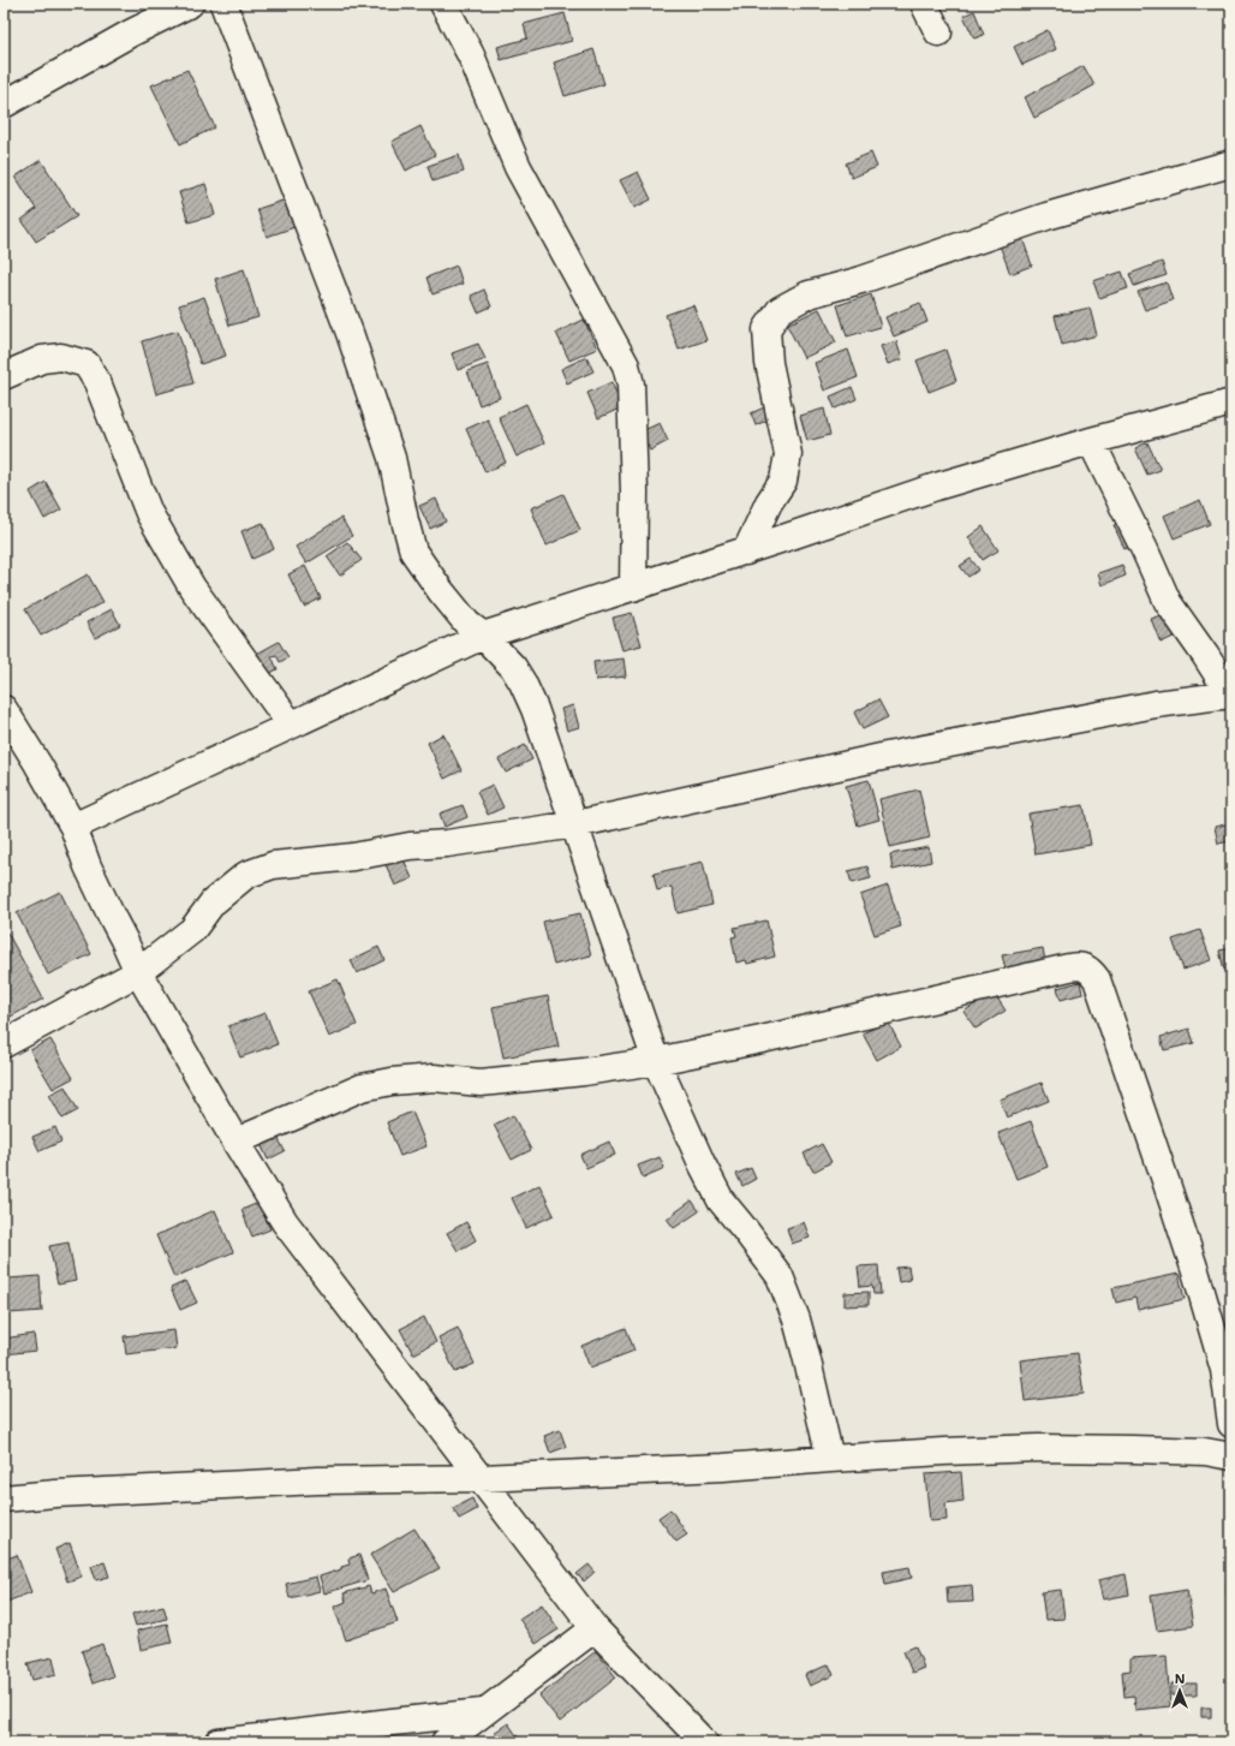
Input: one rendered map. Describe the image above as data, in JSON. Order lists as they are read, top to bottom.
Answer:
{
  "north": "top"
}
